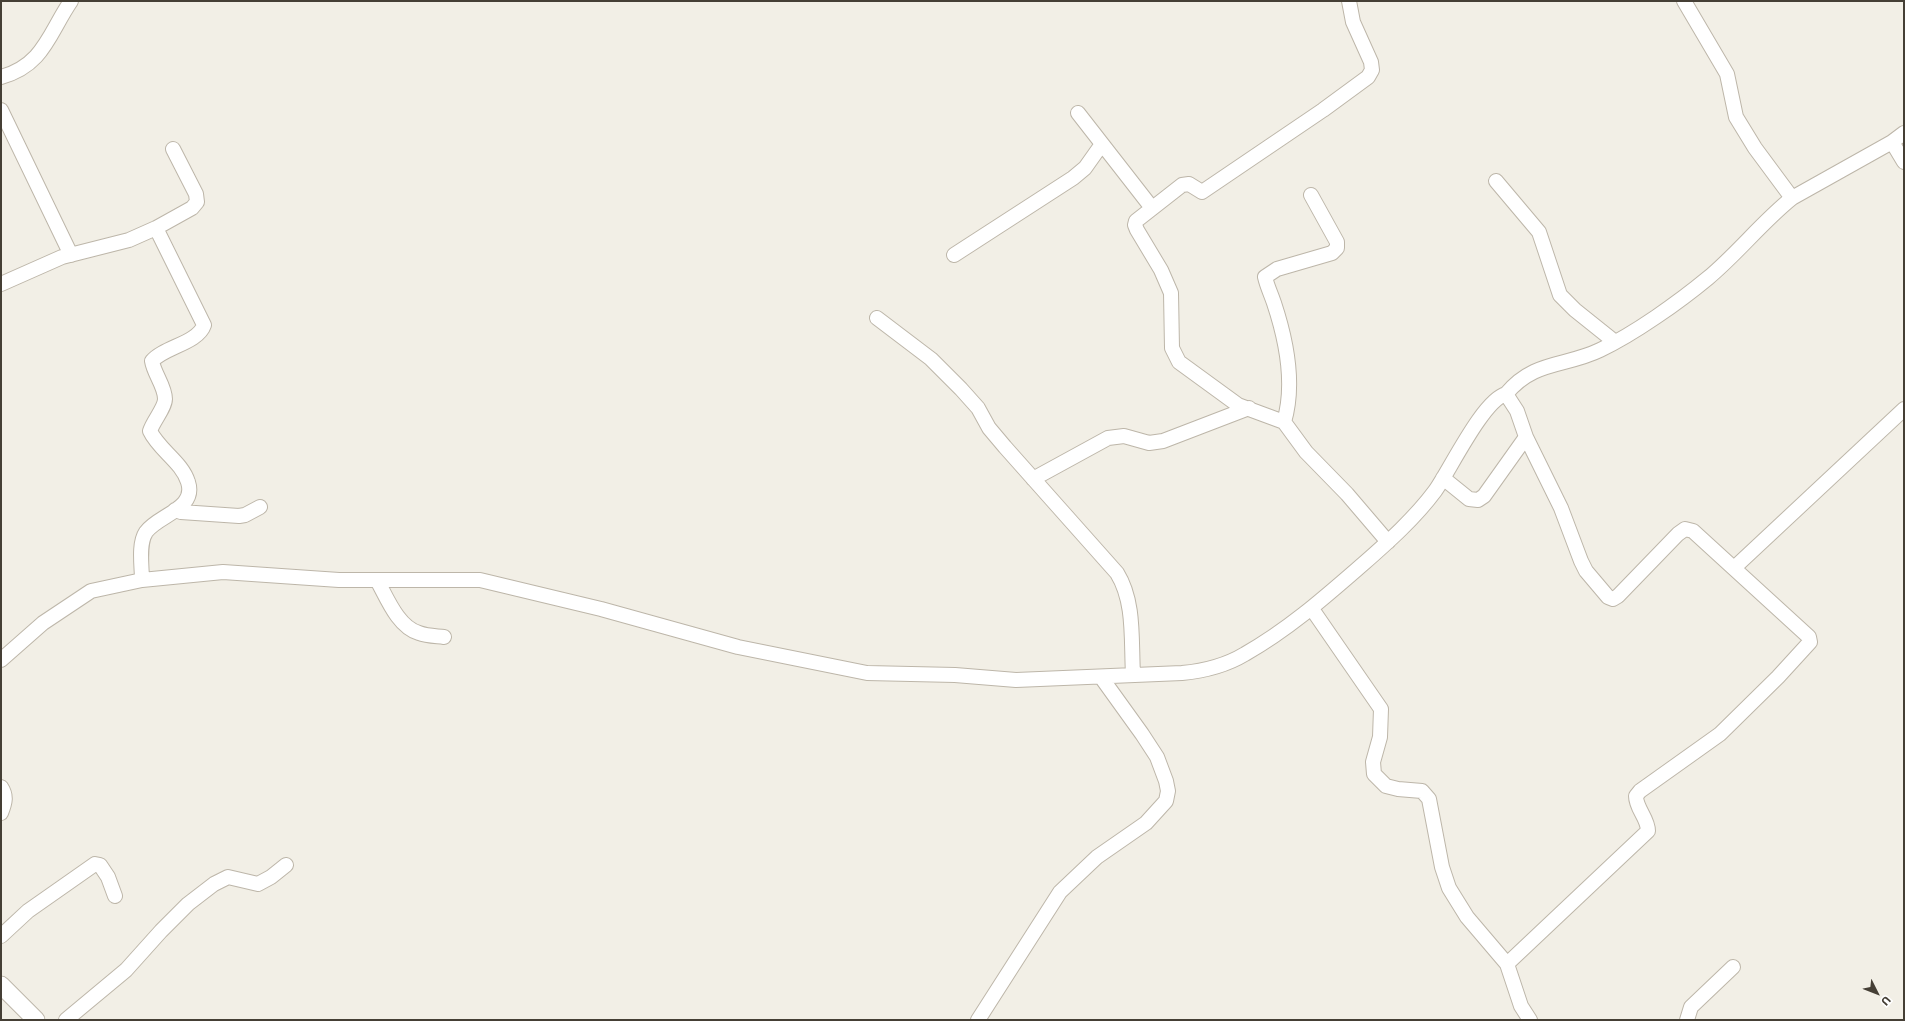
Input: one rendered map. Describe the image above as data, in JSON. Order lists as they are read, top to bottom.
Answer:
{
  "north": "bottom right"
}
